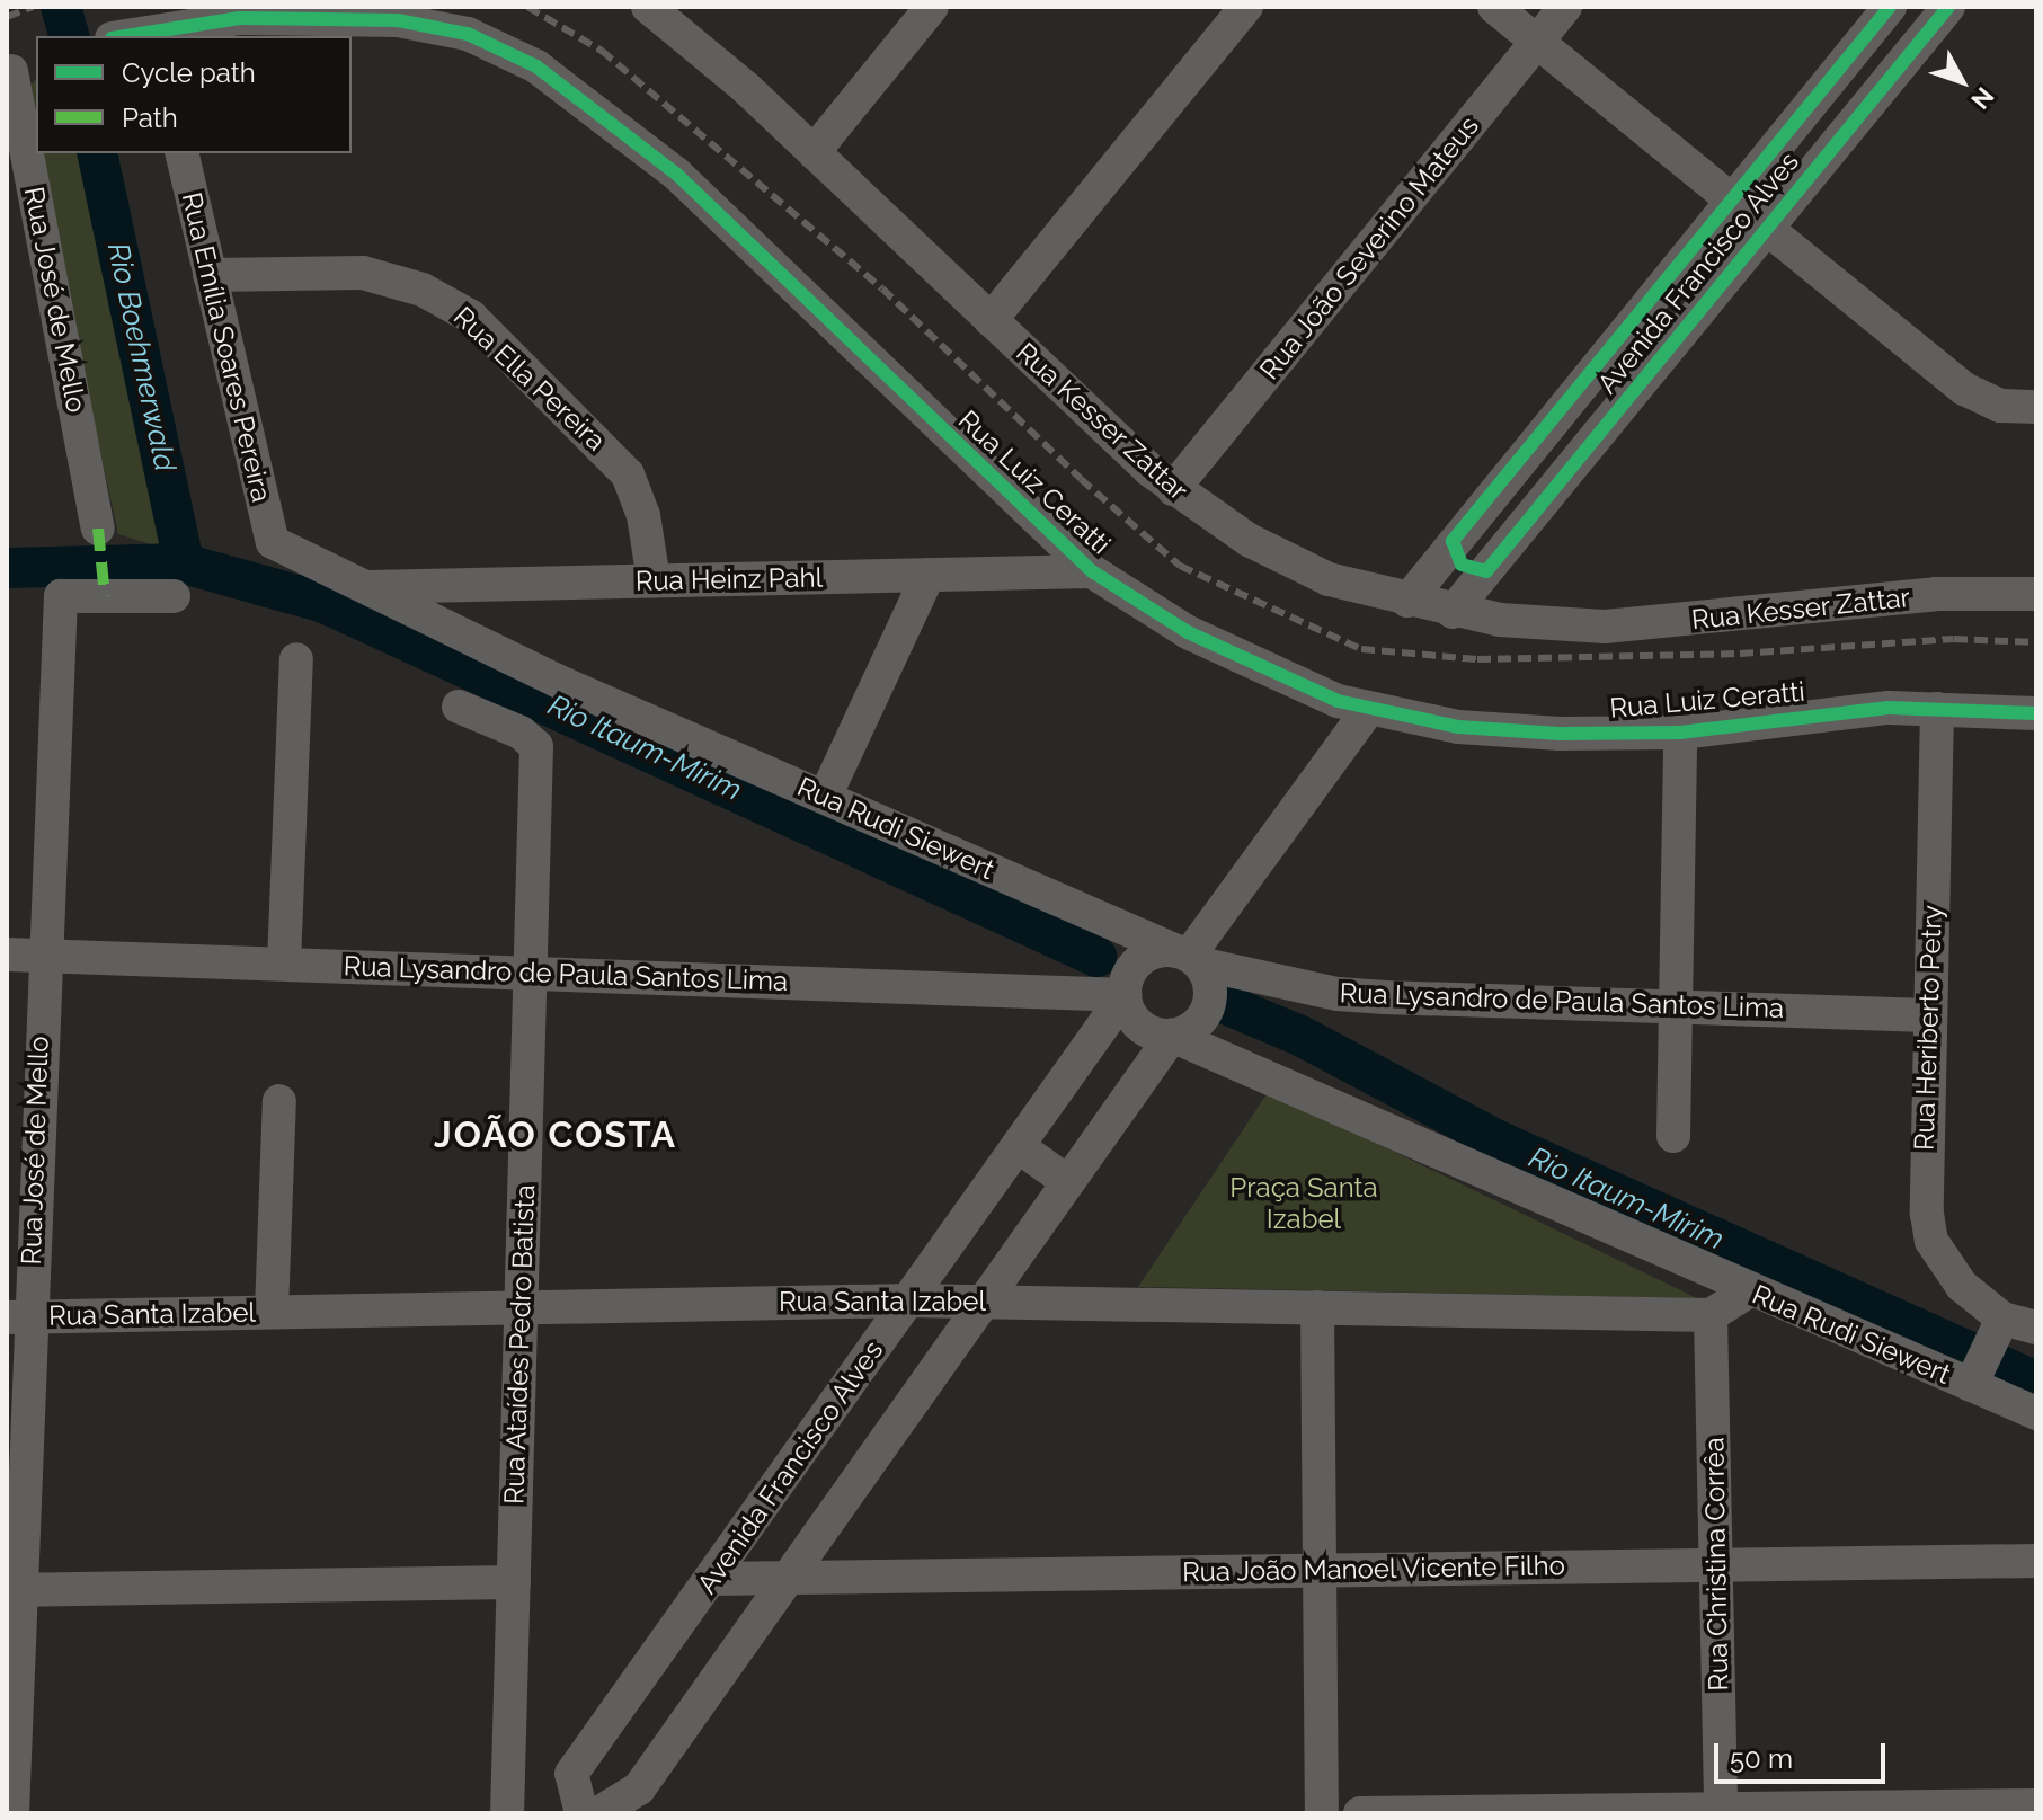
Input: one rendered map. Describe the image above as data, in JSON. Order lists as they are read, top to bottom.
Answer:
{
  "streets": {
    "street": [
      "Rua João Severino Mateus",
      "Avenida Francisco Alves",
      "Rua José de Mello",
      "Rua Emília Soares Pereira",
      "Rua Ella Pereira",
      "Rua Kesser Zattar",
      "Rua Luiz Ceratti",
      "Rua Heinz Pahl",
      "Rua Rudi Siewert",
      "Rua Lysandro de Paula Santos Lima",
      "Rua Heriberto Petry",
      "Rua Santa Izabel",
      "Rua Ataídes Pedro Batista",
      "Rua Christina Corrêa",
      "Rua João Manoel Vicente Filho"
    ]
  },
  "crossings": [
    ["Rua João Severino Mateus", "Rua Kesser Zattar"],
    ["Avenida Francisco Alves", "Rua Kesser Zattar"],
    ["Avenida Francisco Alves", "Rua Rudi Siewert"],
    ["Avenida Francisco Alves", "Rua Lysandro de Paula Santos Lima"],
    ["Avenida Francisco Alves", "Rua Santa Izabel"],
    ["Avenida Francisco Alves", "Rua João Manoel Vicente Filho"],
    ["Rua José de Mello", "Rua Lysandro de Paula Santos Lima"],
    ["Rua José de Mello", "Rua Santa Izabel"],
    ["Rua Emília Soares Pereira", "Rua Ella Pereira"],
    ["Rua Emília Soares Pereira", "Rua Rudi Siewert"],
    ["Rua Ella Pereira", "Rua Heinz Pahl"],
    ["Rua Luiz Ceratti", "Rua Heinz Pahl"],
    ["Rua Luiz Ceratti", "Rua Heriberto Petry"],
    ["Rua Heinz Pahl", "Rua Rudi Siewert"],
    ["Rua Rudi Siewert", "Rua Lysandro de Paula Santos Lima"],
    ["Rua Lysandro de Paula Santos Lima", "Rua Heriberto Petry"],
    ["Rua Lysandro de Paula Santos Lima", "Rua Ataídes Pedro Batista"],
    ["Rua Santa Izabel", "Rua Ataídes Pedro Batista"],
    ["Rua Santa Izabel", "Rua Christina Corrêa"],
    ["Rua Christina Corrêa", "Rua João Manoel Vicente Filho"]
  ],
  "districts": ["JOÃO COSTA"],
  "water": ["Rio Boehmerwald", "Rio Itaum-Mirim"],
  "parks": ["Praça Santa Izabel"],
  "legend": ["Cycle path", "Path"],
  "scale_bar": "50 m",
  "north": "bottom right"
}
